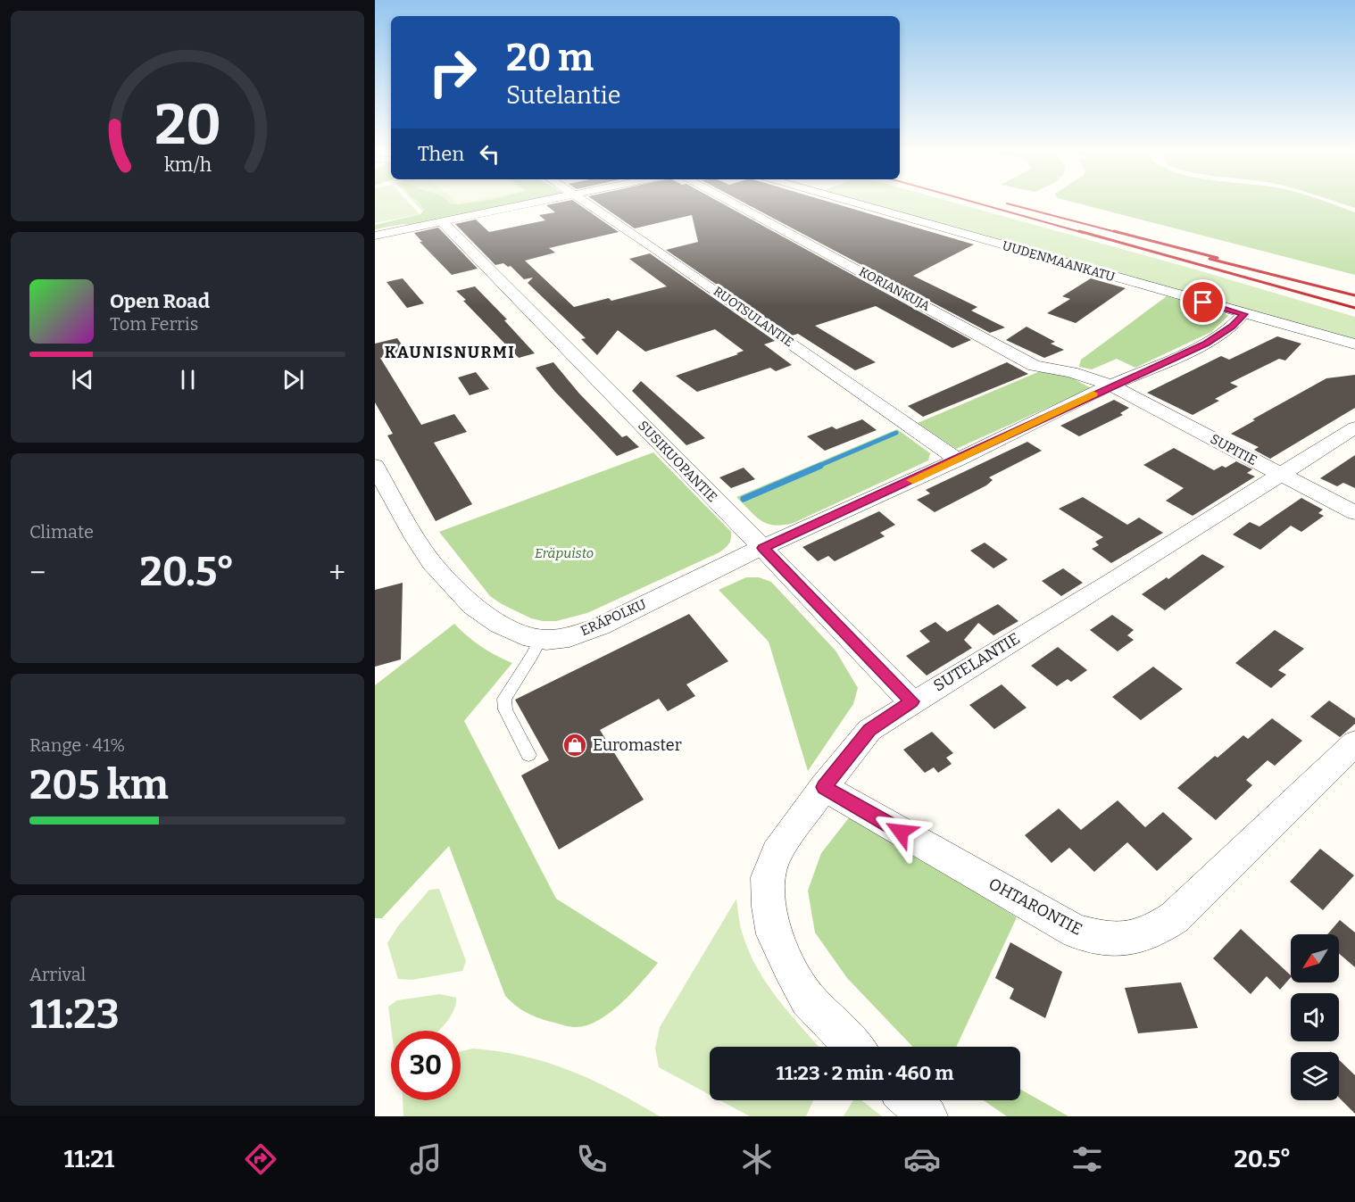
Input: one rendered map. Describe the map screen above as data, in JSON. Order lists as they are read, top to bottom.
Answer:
{
  "streets": {
    "street": [
      "UUDENMAANKATU",
      "KORIANKUJA",
      "RUOTSULANTIE",
      "SUPITIE",
      "SUSIKUOPANTIE",
      "ERÄPOLKU",
      "SUTELANTIE",
      "OHTARONTIE"
    ]
  },
  "crossings": [
    ["UUDENMAANKATU", "ERÄPOLKU"],
    ["KORIANKUJA", "SUPITIE"],
    ["KORIANKUJA", "ERÄPOLKU"],
    ["RUOTSULANTIE", "ERÄPOLKU"],
    ["SUPITIE", "ERÄPOLKU"],
    ["SUPITIE", "SUTELANTIE"],
    ["SUSIKUOPANTIE", "ERÄPOLKU"],
    ["SUSIKUOPANTIE", "SUTELANTIE"],
    ["SUTELANTIE", "OHTARONTIE"]
  ],
  "districts": ["KAUNISNURMI"],
  "parks": ["Eräpuisto"],
  "places": {
    "shop": ["Euromaster"]
  },
  "north": "bottom left",
  "page": {
    "turn": ["20 m", "Sutelantie"],
    "then": "Then",
    "song": ["Open Road", "Tom Ferris"],
    "tile": [
      "Climate",
      ["Range · 41%", "205 km"],
      ["Arrival", "11:23"]
    ],
    "heat": ["−", "20.5°", "+"],
    "limit": "30",
    "trip": "11:23 · 2 min · 460 m",
    "tabs": ["11:21", "20.5°"],
    "gauge": ["20", "km/h"]
  }
}
